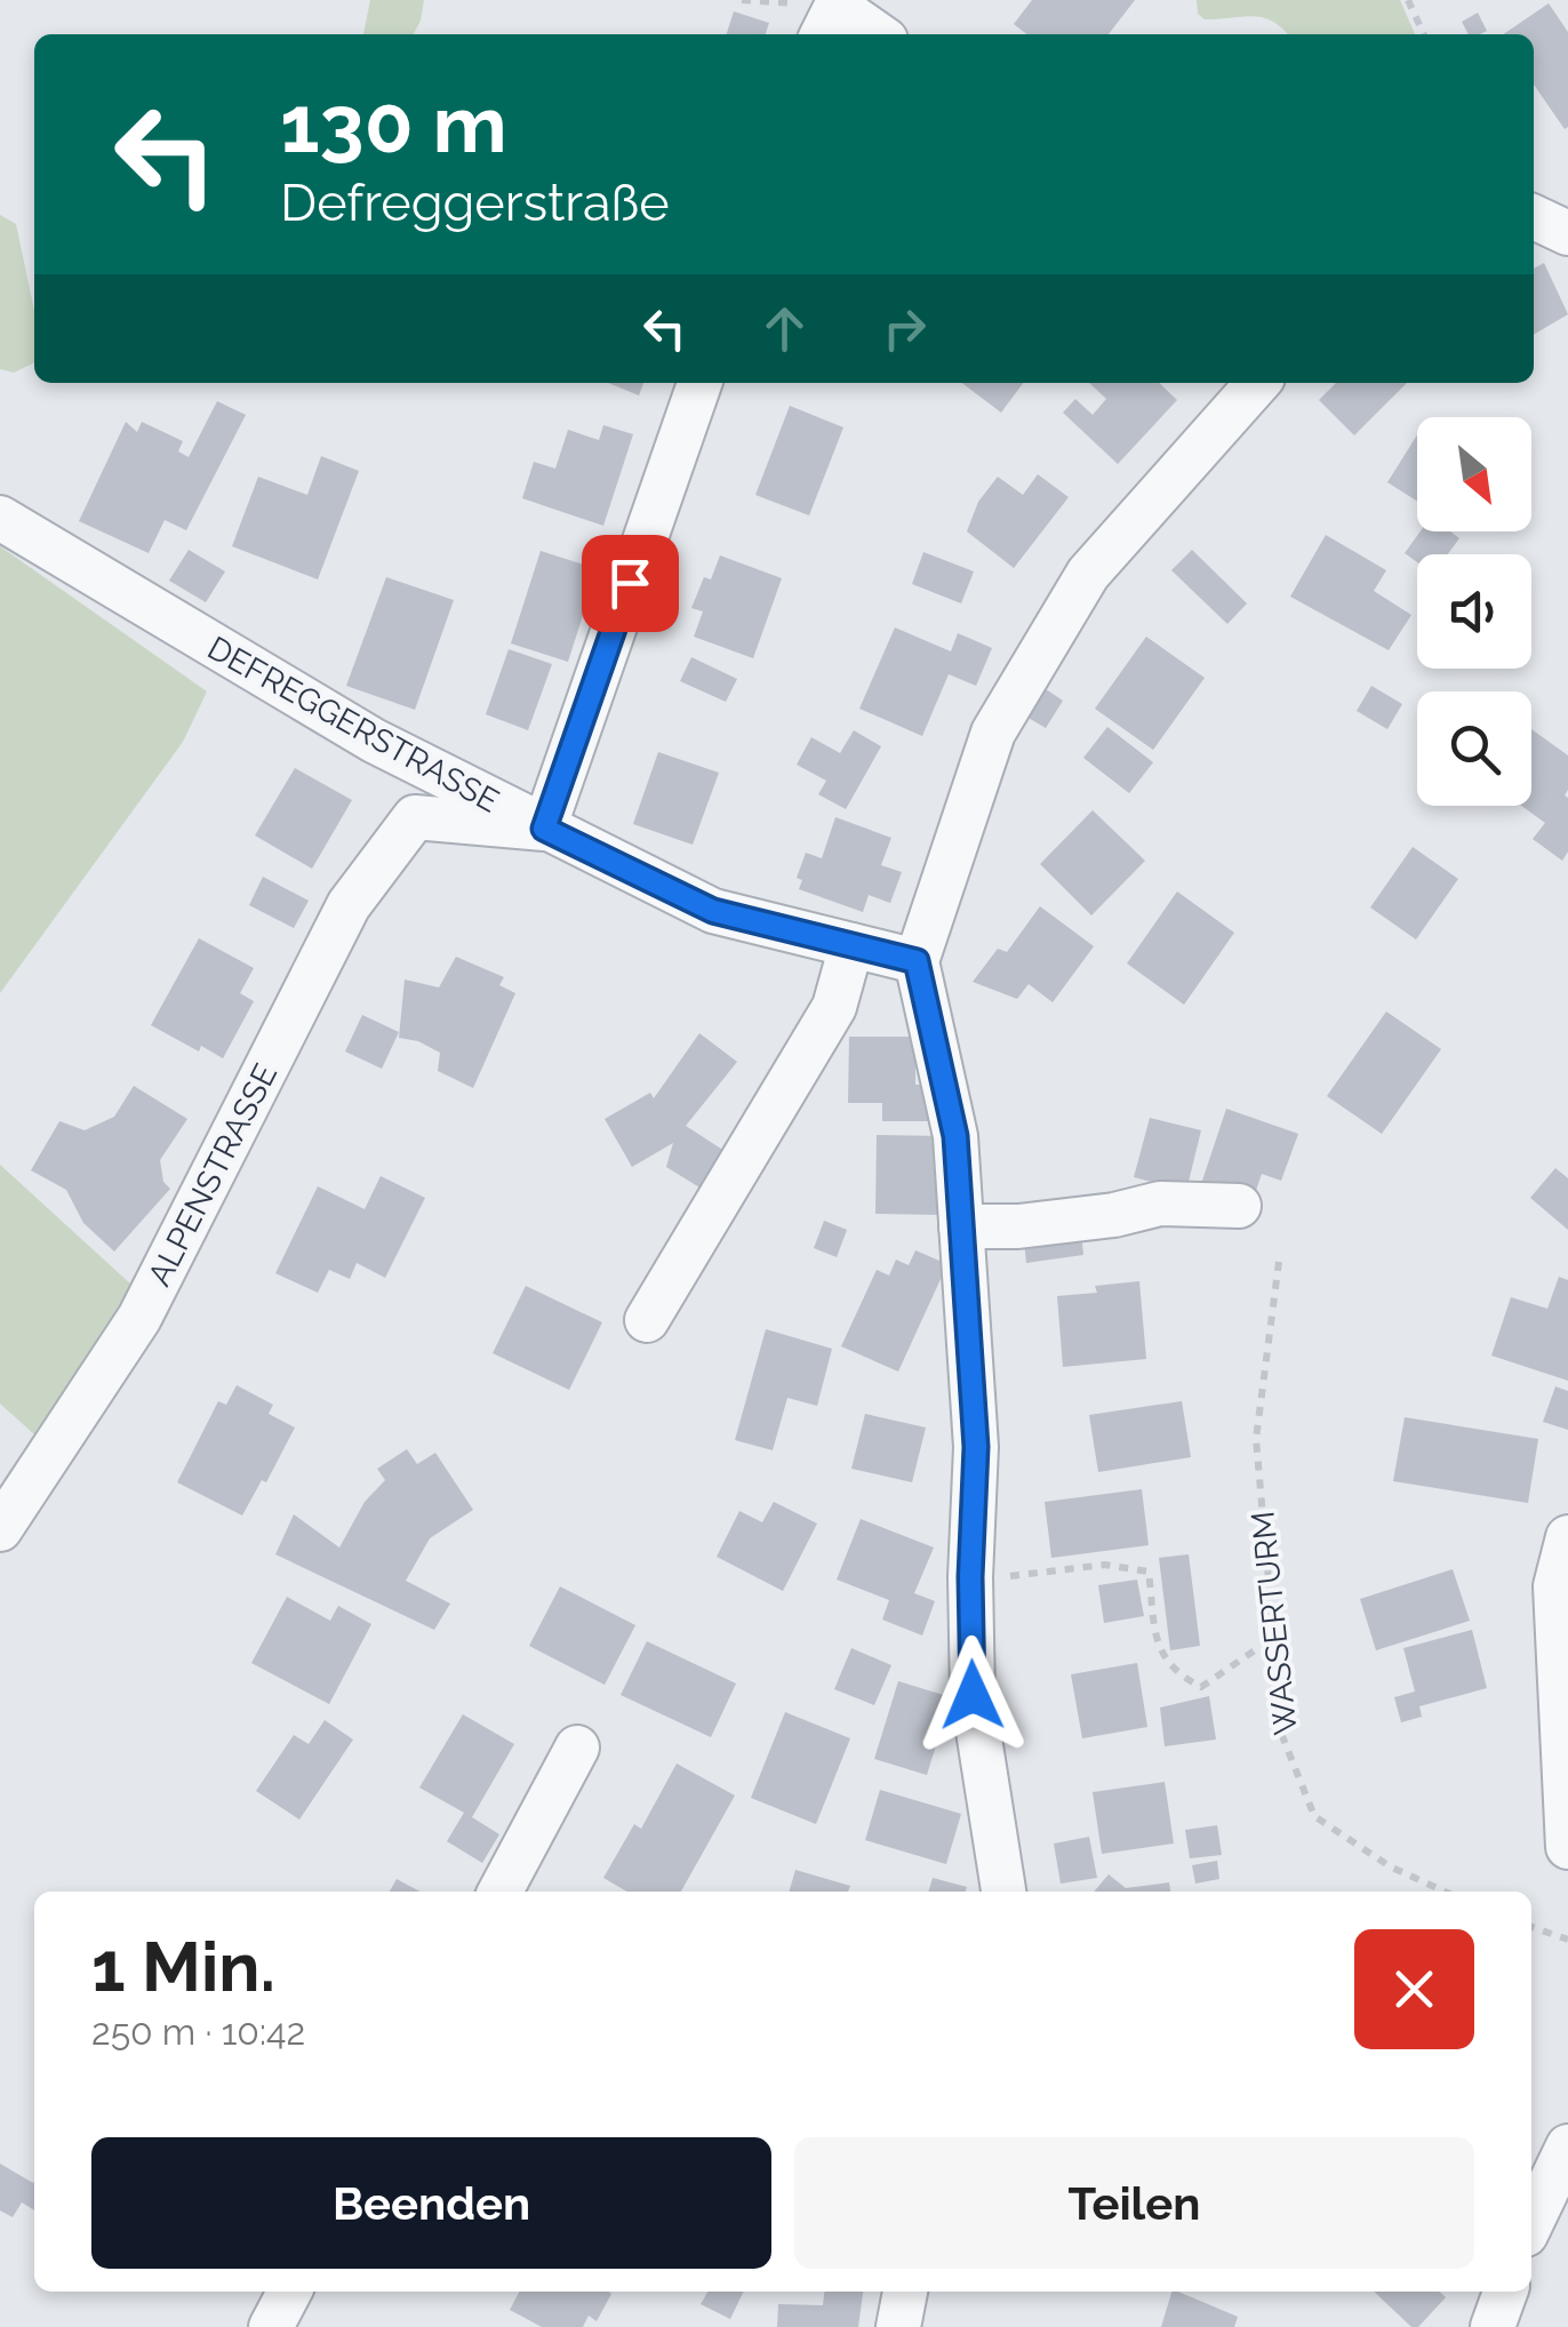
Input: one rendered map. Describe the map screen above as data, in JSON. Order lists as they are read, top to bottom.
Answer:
{
  "streets": {
    "street": ["DEFREGGERSTRASSE", "ALPENSTRASSE"],
    "path": ["WASSERTURM"]
  },
  "crossings": [
    ["DEFREGGERSTRASSE", "ALPENSTRASSE"]
  ],
  "north": "bottom right",
  "page": {
    "turn": ["130 m", "Defreggerstraße"],
    "heading": ["1 Min.", "250 m · 10:42"],
    "buttons": ["Beenden", "Teilen"]
  }
}
